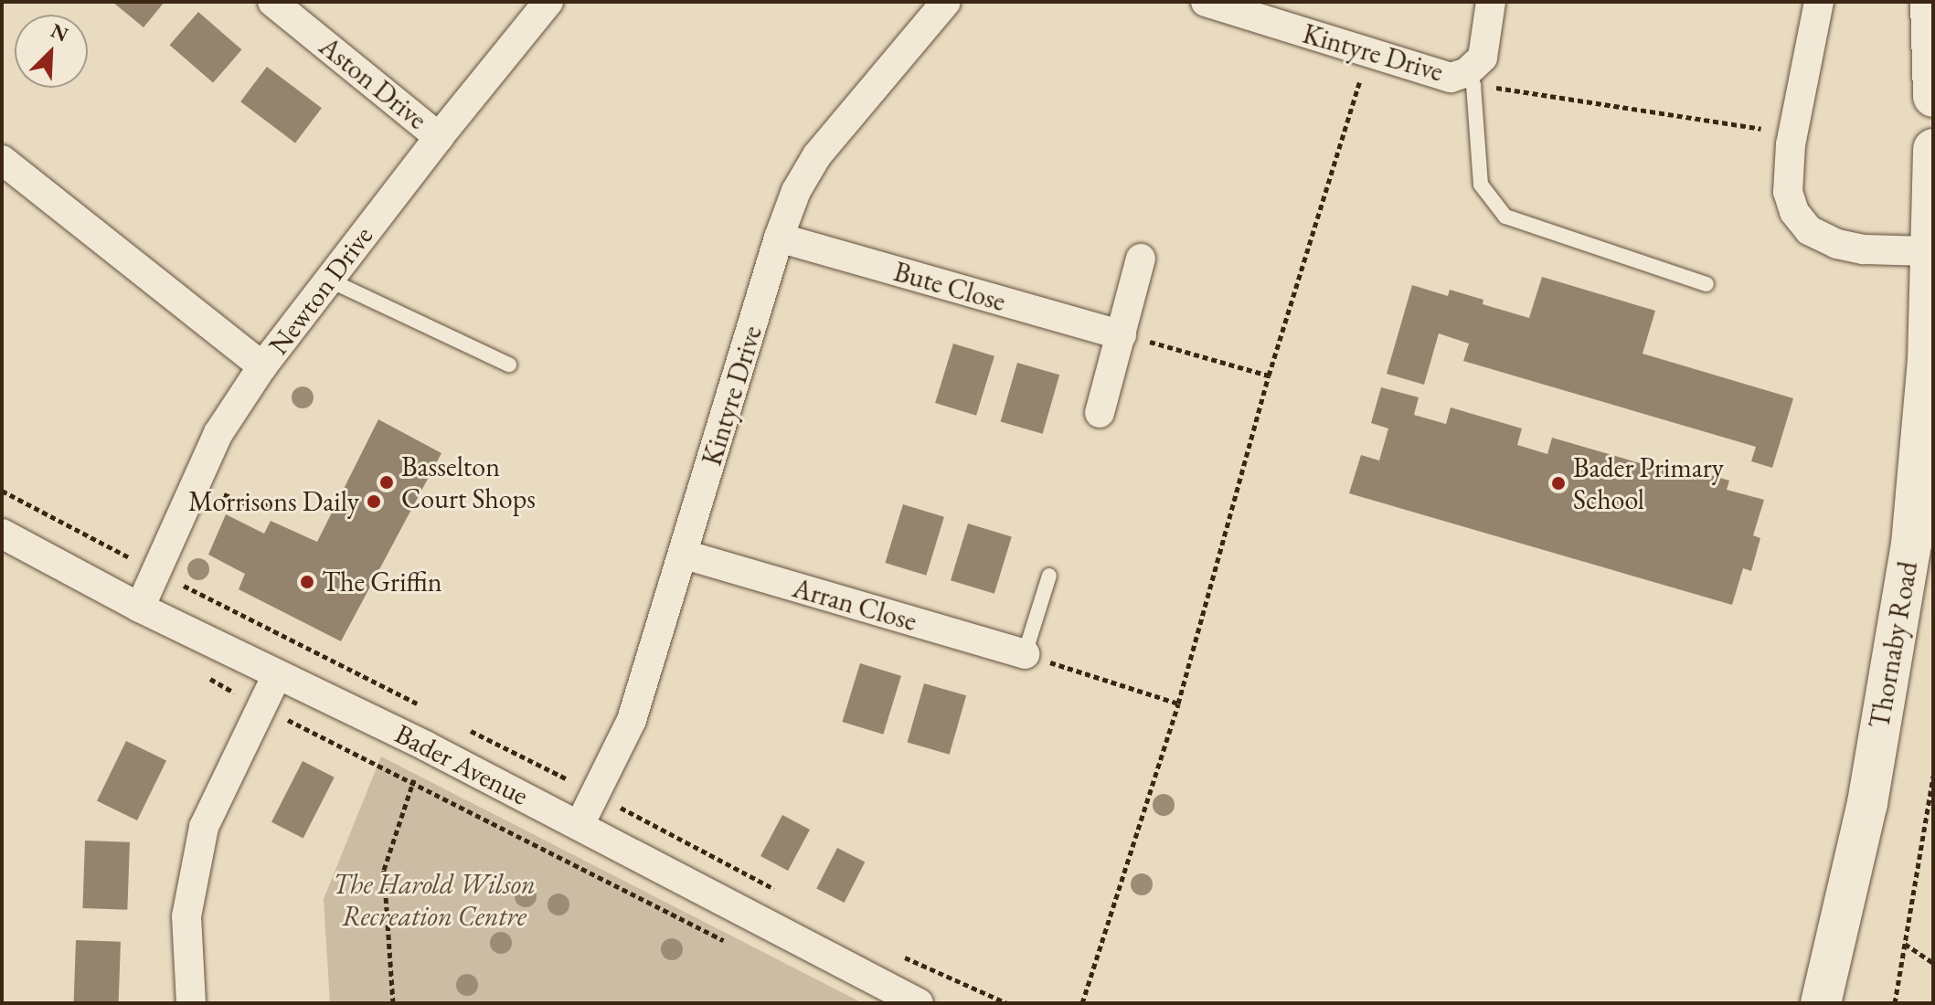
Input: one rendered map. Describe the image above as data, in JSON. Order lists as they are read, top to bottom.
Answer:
{
  "streets": {
    "street": [
      "Kintyre Drive",
      "Aston Drive",
      "Bute Close",
      "Newton Drive",
      "Arran Close",
      "Thornaby Road",
      "Bader Avenue"
    ]
  },
  "crossings": [
    ["Kintyre Drive", "Bute Close"],
    ["Kintyre Drive", "Arran Close"],
    ["Kintyre Drive", "Bader Avenue"],
    ["Aston Drive", "Newton Drive"],
    ["Newton Drive", "Bader Avenue"]
  ],
  "parks": ["The Harold Wilson Recreation Centre"],
  "places": [
    "Basselton Court Shops",
    "Bader Primary School",
    "Morrisons Daily",
    "The Griffin"
  ],
  "north": "top right"
}
